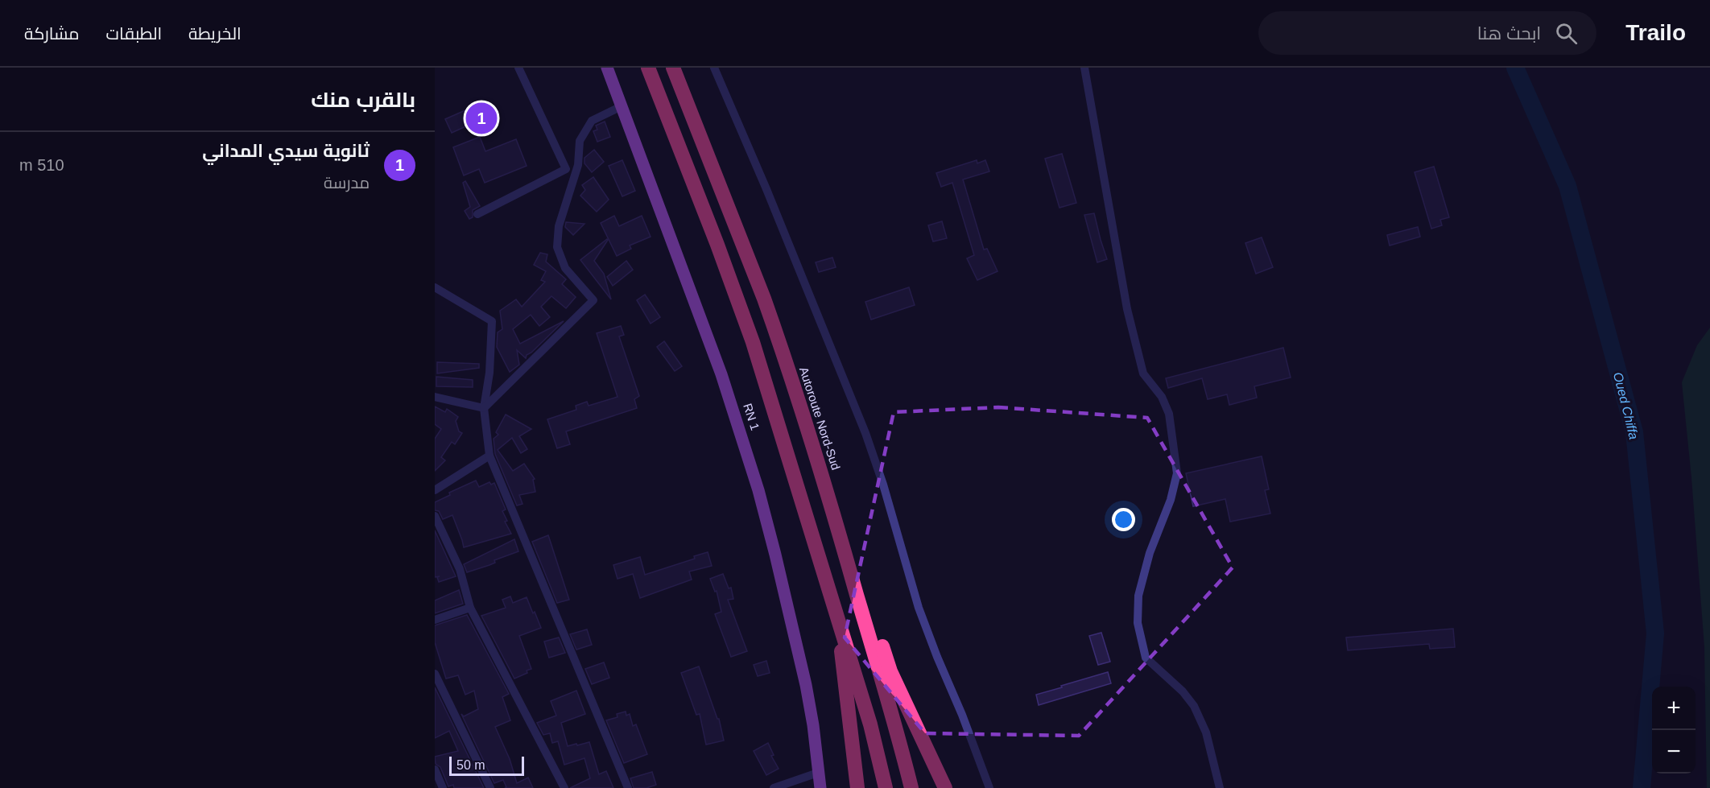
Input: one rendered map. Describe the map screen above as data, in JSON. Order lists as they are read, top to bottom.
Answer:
{
  "streets": {
    "highway": ["Autoroute Nord-Sud"],
    "main road": ["RN 1"]
  },
  "water": ["Oued Chiffa"],
  "scale_bar": "50 m",
  "page": {
    "header": "Trailo",
    "search": "ابحث هنا",
    "nav": ["الخريطة", "الطبقات", "مشاركة"],
    "heading": "بالقرب منك",
    "pins": "1",
    "list": [
      {
        "mark": "1",
        "name": "ثانوية سيدي المداني",
        "note": "مدرسة",
        "value": "510 m"
      }
    ],
    "map_buttons": ["+", "−"],
    "scale": "50 m"
  }
}
